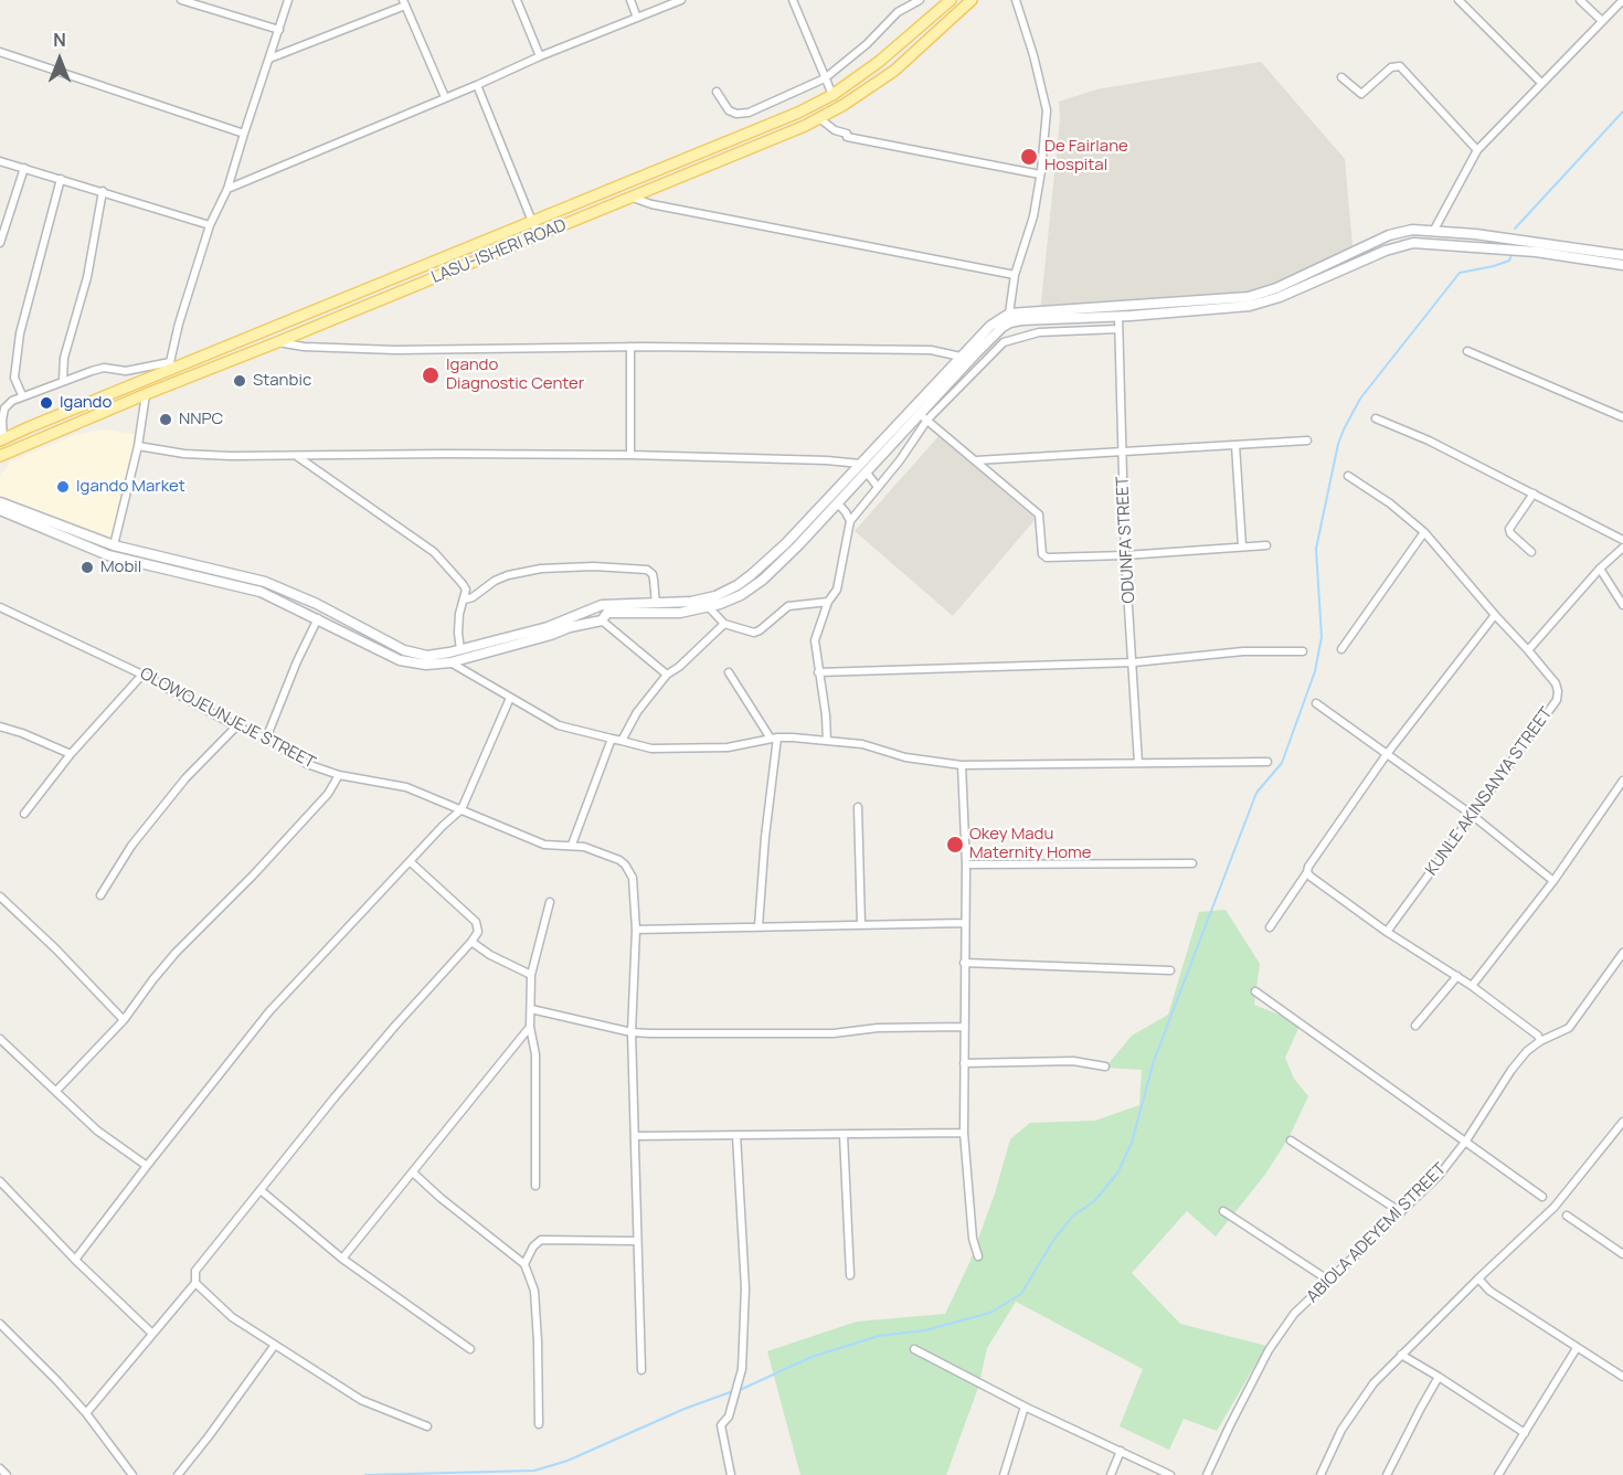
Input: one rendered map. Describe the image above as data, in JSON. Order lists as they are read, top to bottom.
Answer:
{
  "streets": {
    "main road": ["LASU-ISHERI ROAD"],
    "street": [
      "ODUNFA STREET",
      "OLOWOJEUNJEJE STREET",
      "KUNLE AKINSANYA STREET",
      "ABIOLA ADEYEMI STREET"
    ]
  },
  "places": [
    "De Fairlane Hospital",
    "Igando Diagnostic Center",
    "Stanbic",
    "Igando",
    "NNPC",
    "Igando Market",
    "Mobil",
    "Okey Madu Maternity Home"
  ],
  "north": "top"
}
